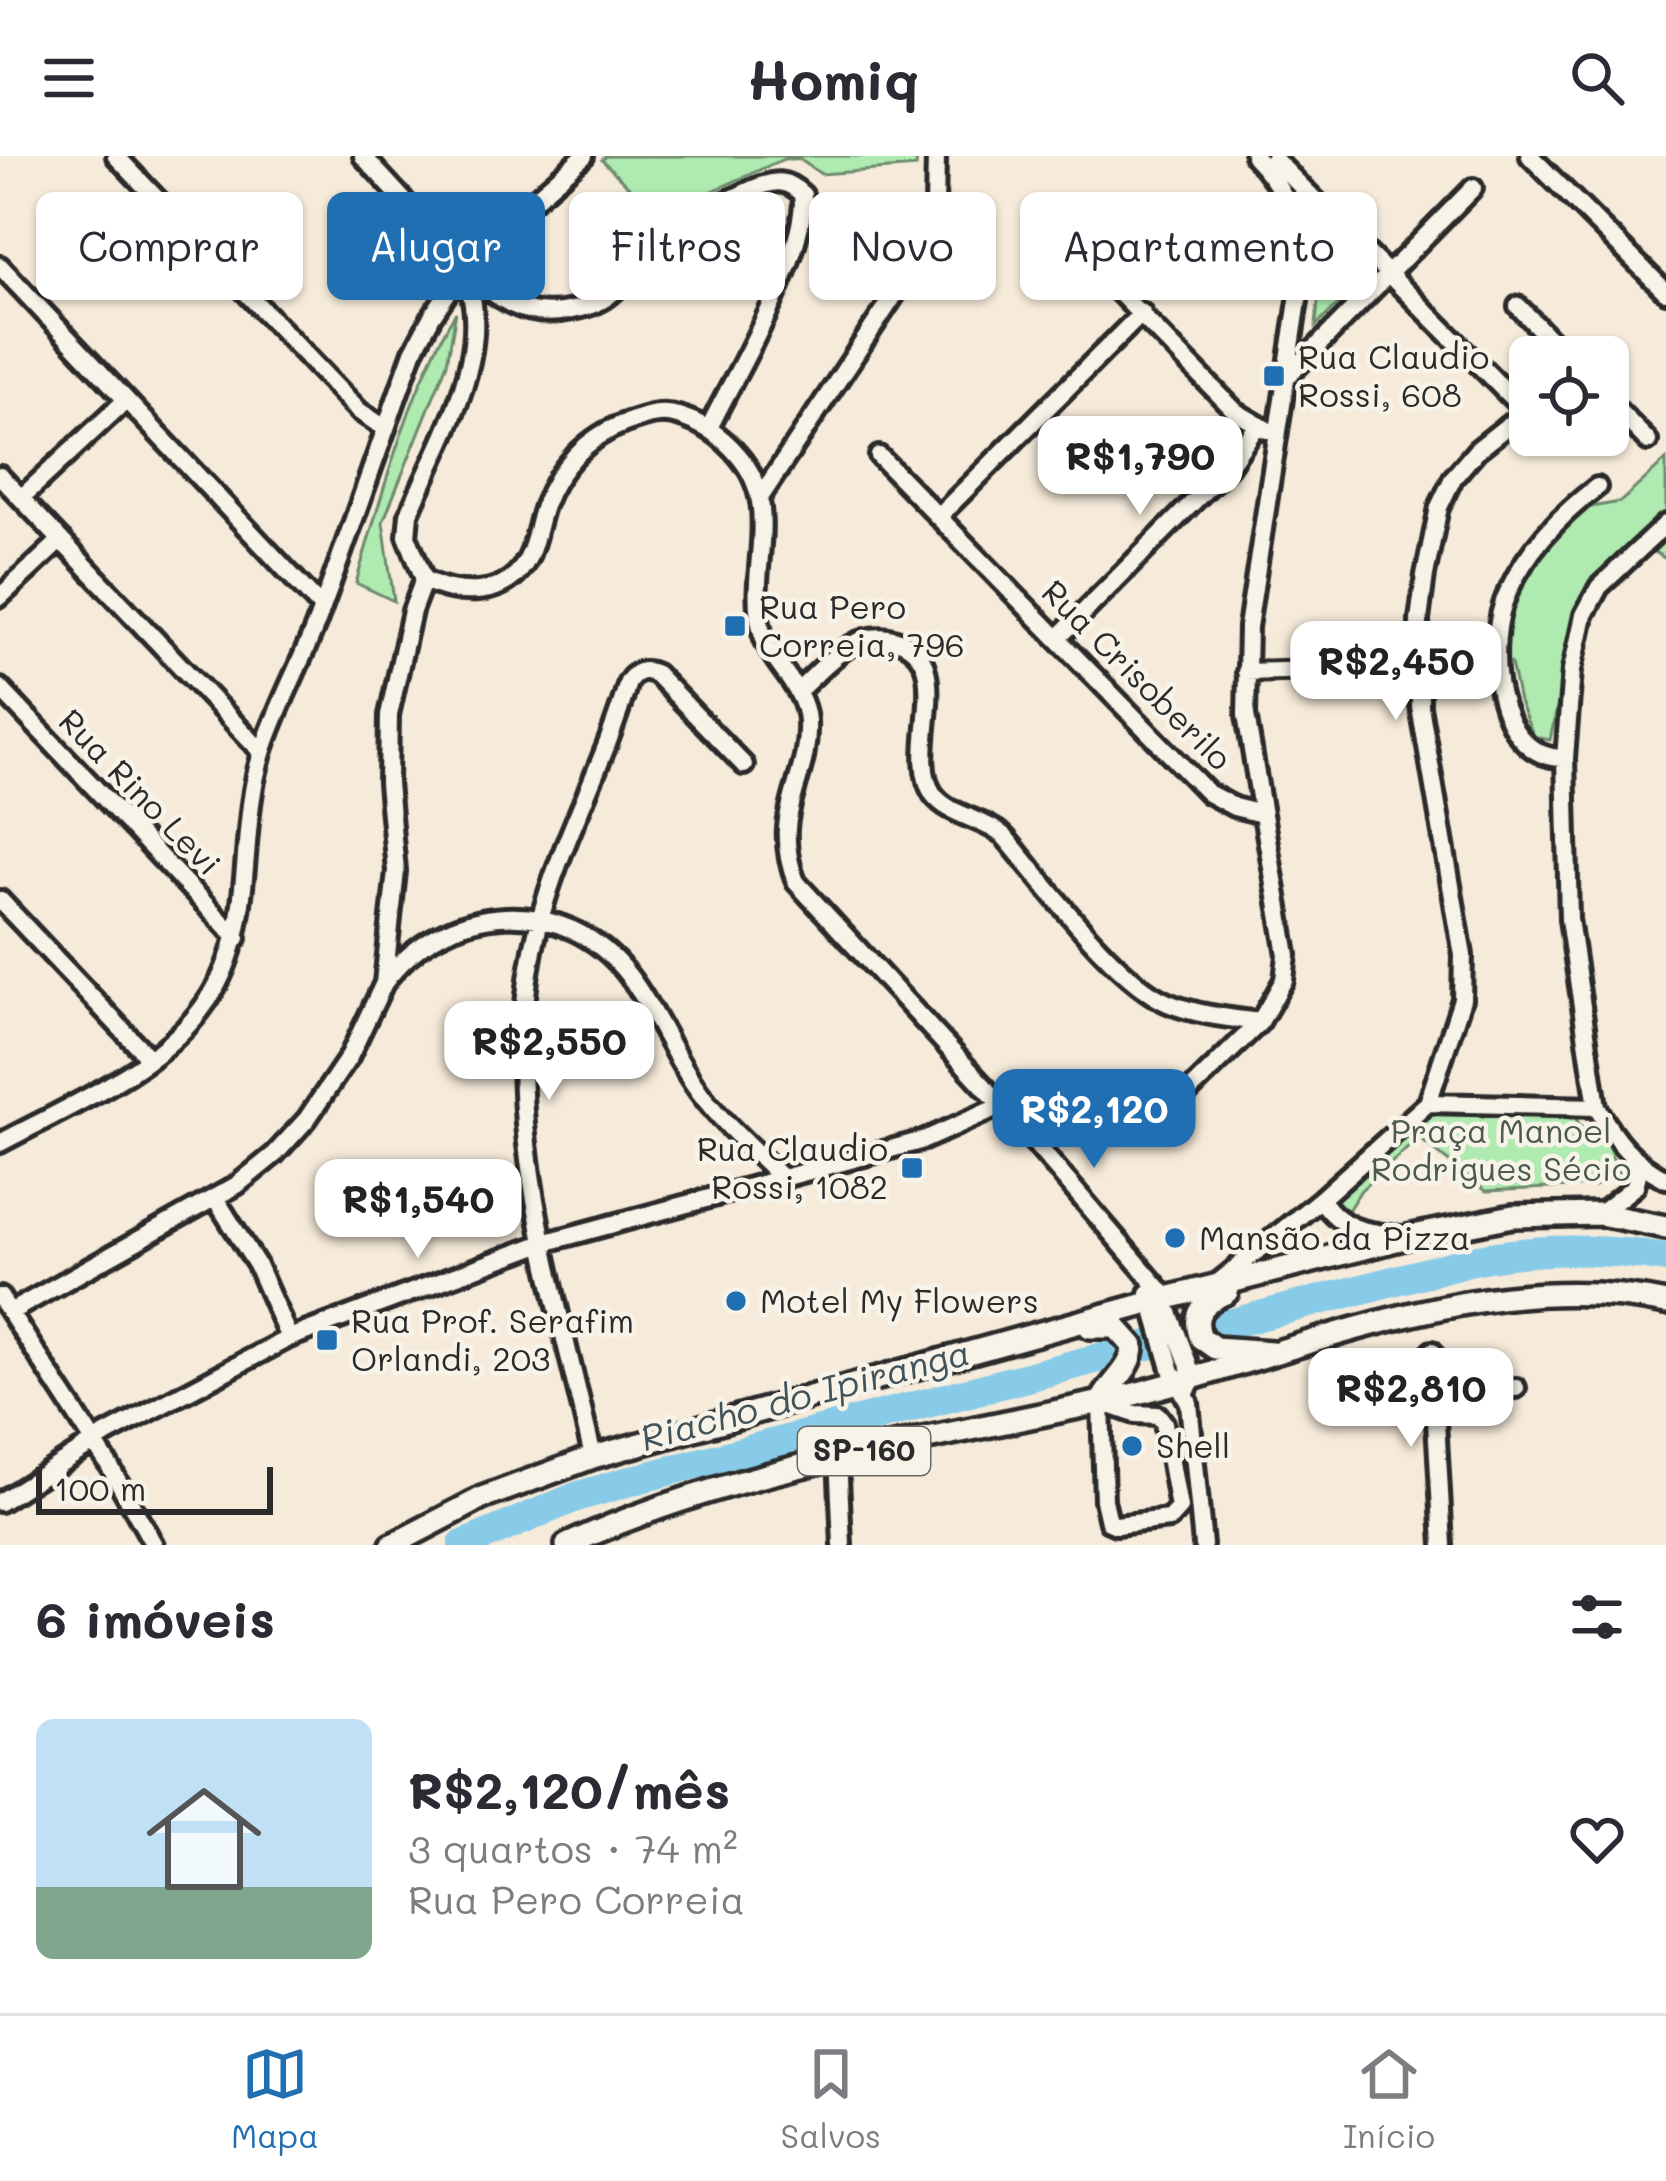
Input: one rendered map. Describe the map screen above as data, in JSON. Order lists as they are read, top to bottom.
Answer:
{
  "streets": {
    "main road": ["SP-160"],
    "street": ["Rua Crisoberilo", "Rua Rino Levi"]
  },
  "water": ["Riacho do Ipiranga"],
  "parks": ["Praça Manoel Rodrigues Sécio"],
  "places": {
    "transit": [
      "Rua Claudio Rossi, 608",
      "Rua Pero Correia, 796",
      "Rua Claudio Rossi, 1082",
      "Rua Prof. Serafim Orlandi, 203"
    ],
    "other": ["Mansão da Pizza", "Motel My Flowers", "Shell"]
  },
  "scale_bar": "100 m",
  "page": {
    "header": "Homiq",
    "chip": [
      "Comprar",
      "Alugar",
      "Filtros",
      "Novo",
      "Apartamento"
    ],
    "price": [
      "R$1,790",
      "R$2,450",
      "R$2,550",
      "R$2,120",
      "R$1,540",
      "R$2,810"
    ],
    "scale": "100 m",
    "heading": "6 imóveis",
    "list": [
      {
        "name": "R$2,120/mês",
        "note": "3 quartos · 74 m² · Rua Pero Correia"
      }
    ],
    "tabs": ["Mapa", "Salvos", "Início"]
  }
}
